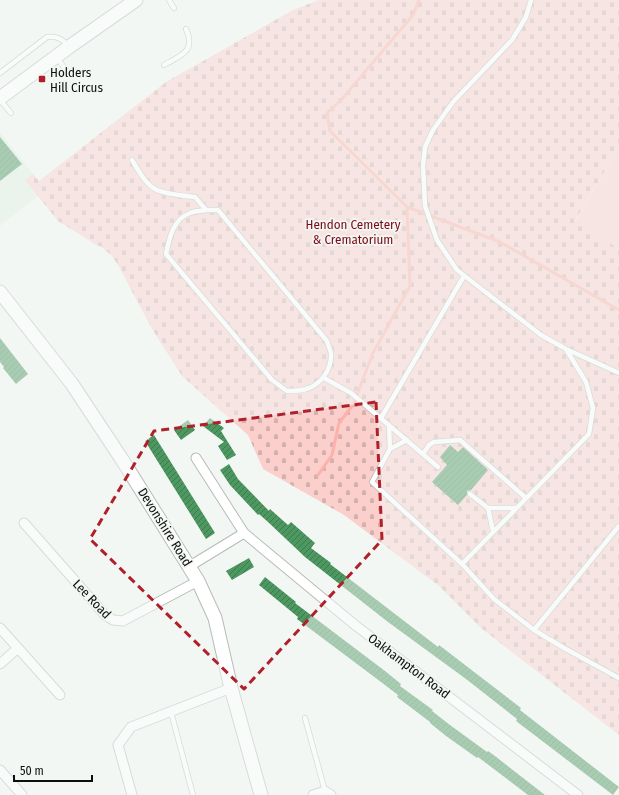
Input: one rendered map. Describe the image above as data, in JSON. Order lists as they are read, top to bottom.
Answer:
{
  "streets": {
    "street": ["Devonshire Road", "Lee Road", "Oakhampton Road"]
  },
  "crossings": [
    ["Devonshire Road", "Lee Road"]
  ],
  "parks": ["Hendon Cemetery & Crematorium"],
  "places": {
    "transit": ["Holders Hill Circus"]
  },
  "scale_bar": "50 m"
}
